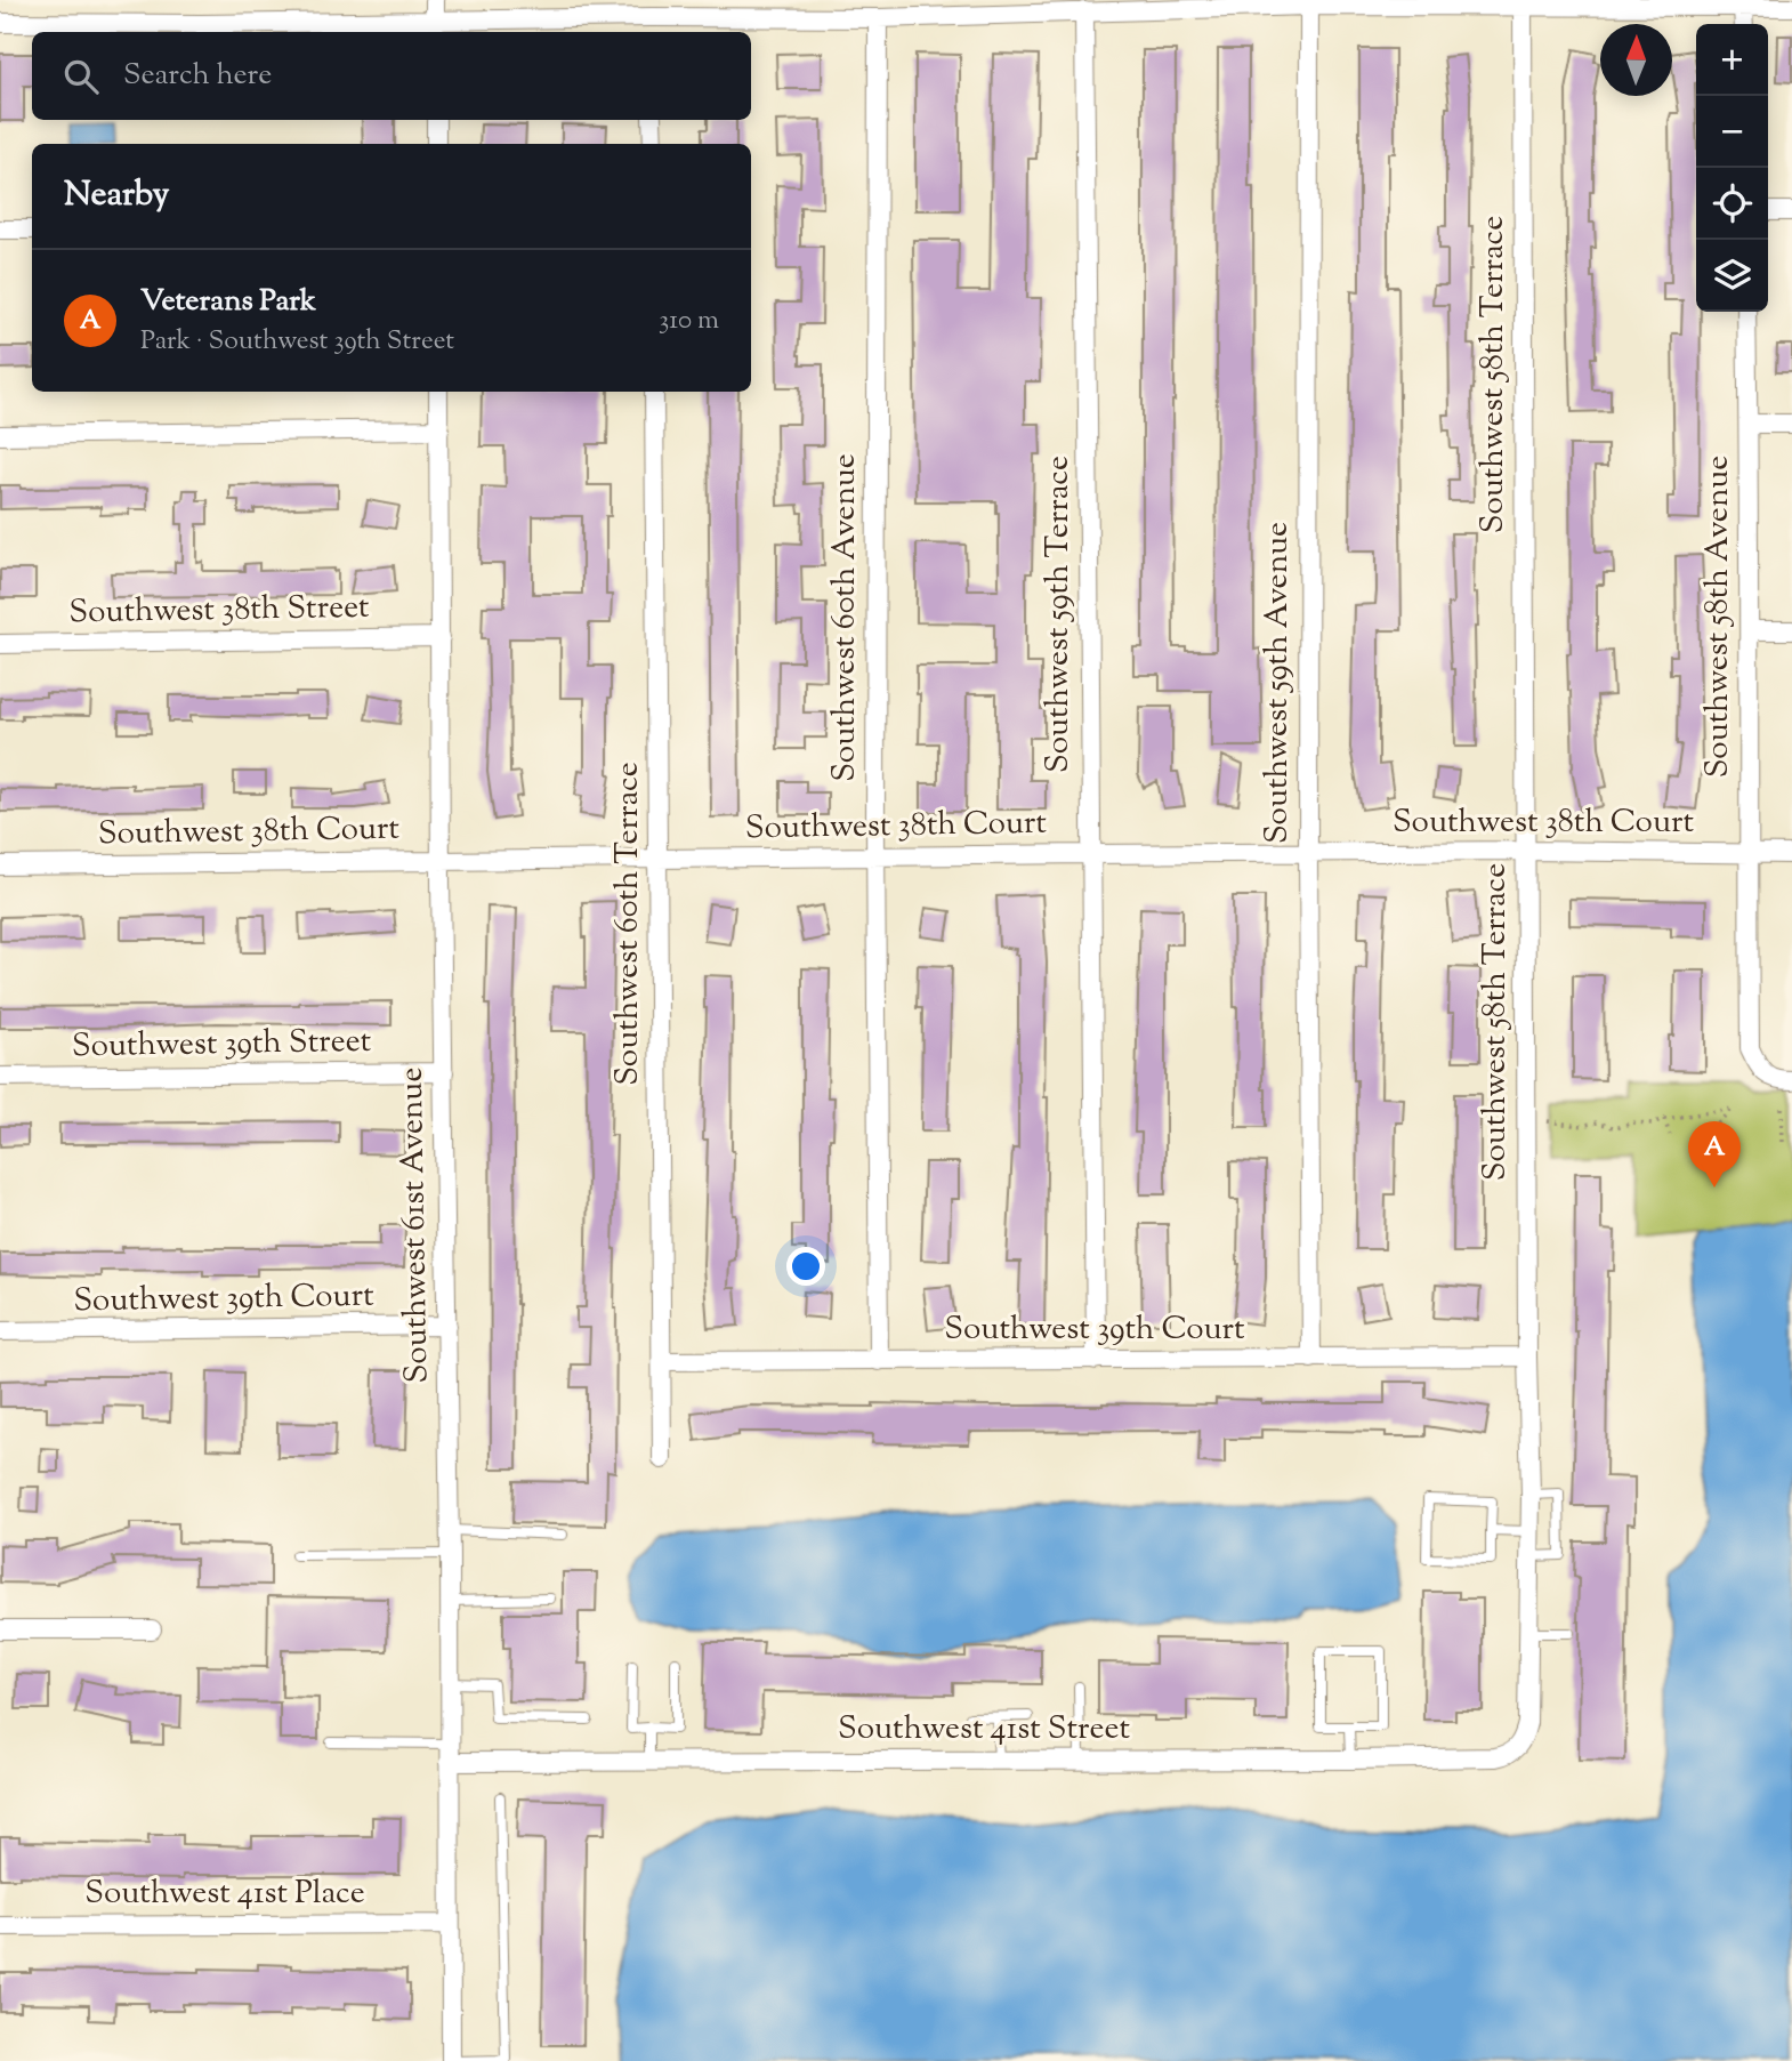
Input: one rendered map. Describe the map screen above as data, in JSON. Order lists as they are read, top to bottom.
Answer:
{
  "streets": {
    "street": [
      "Southwest 58th Terrace",
      "Southwest 38th Street",
      "Southwest 59th Terrace",
      "Southwest 58th Avenue",
      "Southwest 60th Avenue",
      "Southwest 59th Avenue",
      "Southwest 38th Court",
      "Southwest 60th Terrace",
      "Southwest 39th Street",
      "Southwest 61st Avenue",
      "Southwest 39th Court",
      "Southwest 41st Street",
      "Southwest 41st Place"
    ]
  },
  "crossings": [
    ["Southwest 58th Terrace", "Southwest 38th Court"],
    ["Southwest 58th Terrace", "Southwest 39th Court"],
    ["Southwest 58th Terrace", "Southwest 41st Street"],
    ["Southwest 38th Street", "Southwest 61st Avenue"],
    ["Southwest 59th Terrace", "Southwest 38th Court"],
    ["Southwest 59th Terrace", "Southwest 39th Court"],
    ["Southwest 58th Avenue", "Southwest 38th Court"],
    ["Southwest 60th Avenue", "Southwest 38th Court"],
    ["Southwest 60th Avenue", "Southwest 39th Court"],
    ["Southwest 59th Avenue", "Southwest 38th Court"],
    ["Southwest 59th Avenue", "Southwest 39th Court"],
    ["Southwest 38th Court", "Southwest 60th Terrace"],
    ["Southwest 38th Court", "Southwest 61st Avenue"],
    ["Southwest 60th Terrace", "Southwest 39th Court"],
    ["Southwest 39th Street", "Southwest 61st Avenue"],
    ["Southwest 61st Avenue", "Southwest 39th Court"],
    ["Southwest 61st Avenue", "Southwest 41st Street"],
    ["Southwest 61st Avenue", "Southwest 41st Place"]
  ],
  "north": "top",
  "page": {
    "map_buttons": ["+", "−"],
    "search": "Search here",
    "heading": "Nearby",
    "list": [
      {
        "mark": "A",
        "name": "Veterans Park",
        "note": "Park · Southwest 39th Street",
        "value": "310 m"
      }
    ],
    "pins": "A"
  }
}
